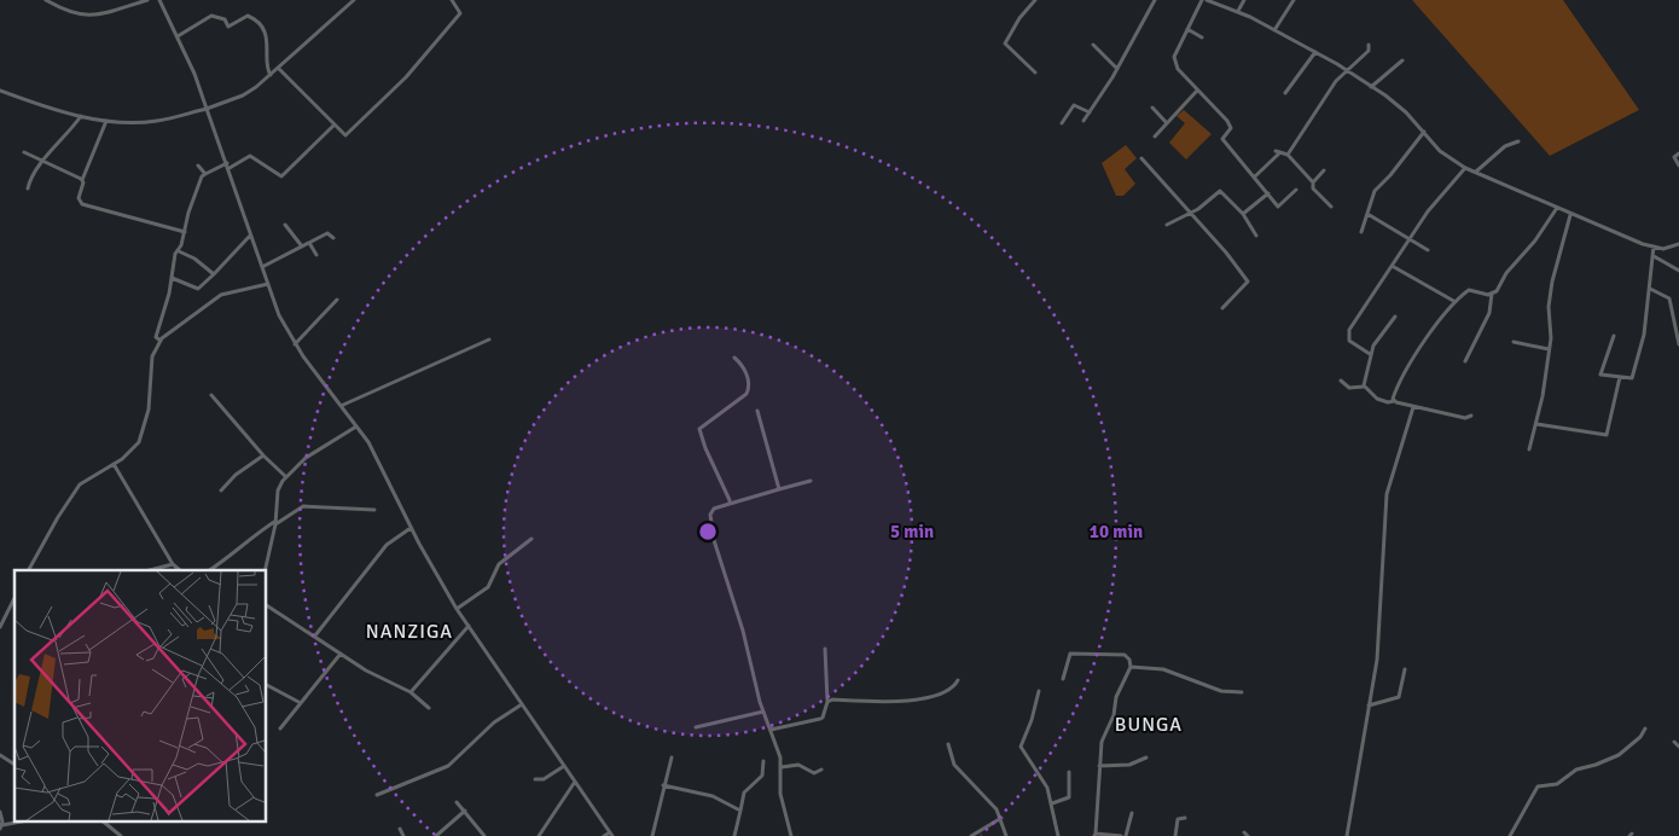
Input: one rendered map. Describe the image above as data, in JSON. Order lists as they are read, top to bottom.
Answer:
{
  "districts": ["NANZIGA", "BUNGA"],
  "rings": ["5 min", "10 min"]
}
